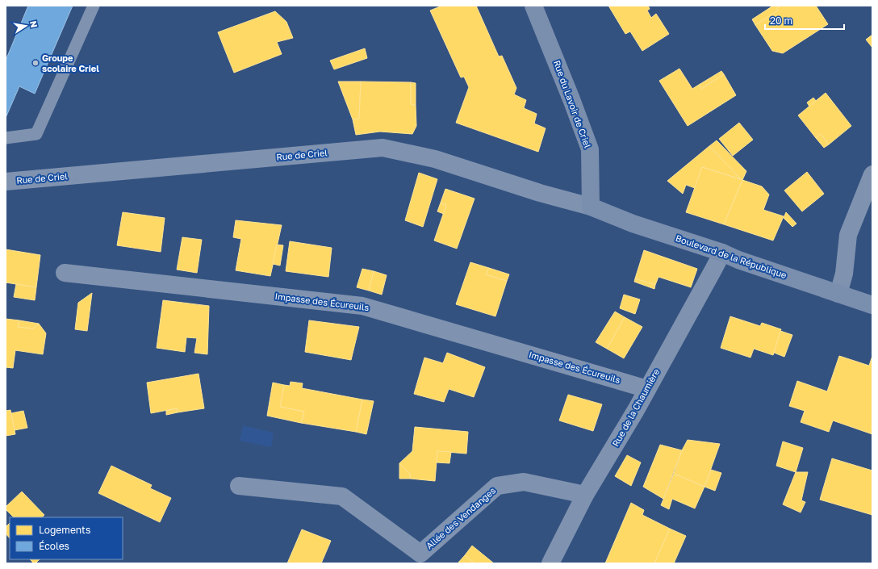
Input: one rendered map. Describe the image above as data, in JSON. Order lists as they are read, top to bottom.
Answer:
{
  "streets": {
    "street": [
      "Rue du Lavoir de Criel",
      "Rue de Criel",
      "Boulevard de la République",
      "Impasse des Écureuils",
      "Rue de la Chaumière",
      "Allée des Vendanges"
    ]
  },
  "crossings": [
    ["Rue du Lavoir de Criel", "Rue de Criel"],
    ["Rue du Lavoir de Criel", "Boulevard de la République"],
    ["Rue de Criel", "Boulevard de la République"],
    ["Boulevard de la République", "Rue de la Chaumière"],
    ["Impasse des Écureuils", "Rue de la Chaumière"],
    ["Rue de la Chaumière", "Allée des Vendanges"]
  ],
  "places": ["Groupe scolaire Criel"],
  "legend": ["Logements", "Écoles"],
  "scale_bar": "20 m",
  "north": "right"
}
